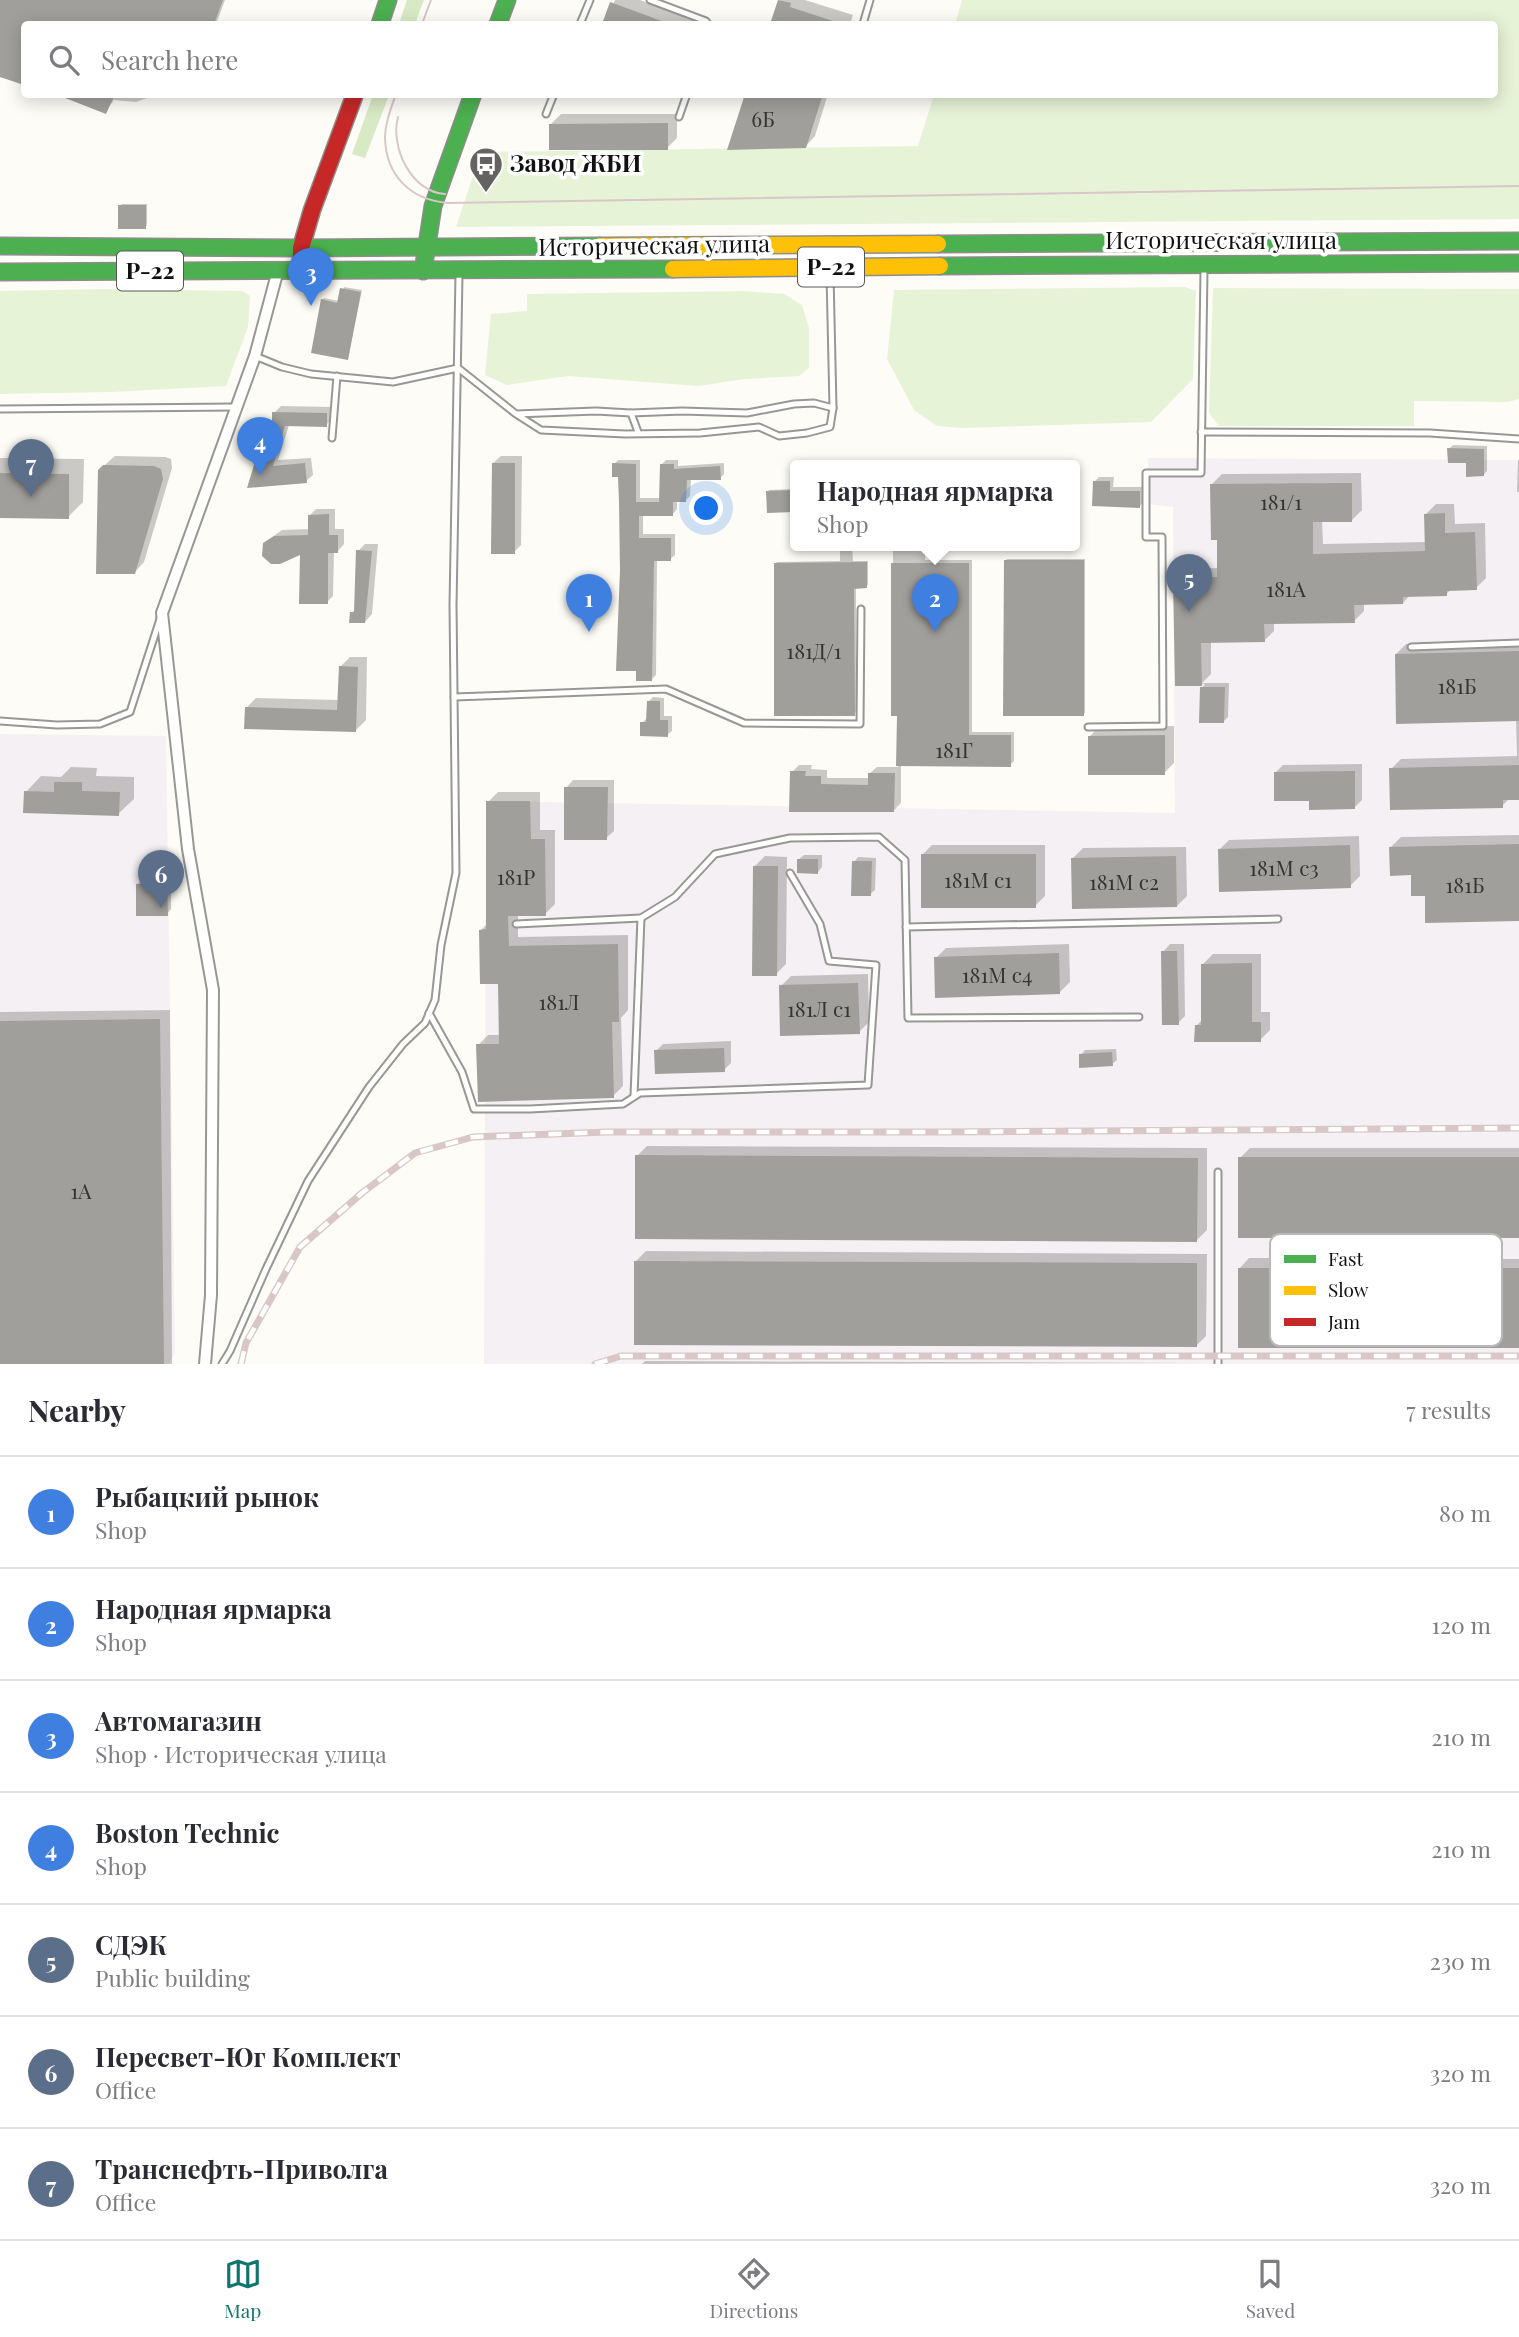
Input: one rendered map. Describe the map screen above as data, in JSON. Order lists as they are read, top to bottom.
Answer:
{
  "streets": {
    "main road": ["Историческая улица", "Р-22"]
  },
  "places": {
    "bus stop": ["Завод ЖБИ"]
  },
  "house_numbers": [
    "6Б",
    "181/1",
    "181А",
    "181Д/1",
    "181Б",
    "181Г",
    "181М с3",
    "181Р",
    "181М с1",
    "181М с2",
    "181Б",
    "181М с4",
    "181Л",
    "181Л с1",
    "1А"
  ],
  "legend": ["Fast", "Slow", "Jam"],
  "page": {
    "search": "Search here",
    "pins": [
      "3",
      "4",
      "7",
      "5",
      "1",
      "2",
      "6"
    ],
    "popup": ["Народная ярмарка", "Shop"],
    "heading": ["Nearby", "7 results"],
    "list": [
      {
        "mark": "1",
        "name": "Рыбацкий рынок",
        "note": "Shop",
        "value": "80 m"
      },
      {
        "mark": "2",
        "name": "Народная ярмарка",
        "note": "Shop",
        "value": "120 m"
      },
      {
        "mark": "3",
        "name": "Автомагазин",
        "note": "Shop · Историческая улица",
        "value": "210 m"
      },
      {
        "mark": "4",
        "name": "Boston Technic",
        "note": "Shop",
        "value": "210 m"
      },
      {
        "mark": "5",
        "name": "СДЭК",
        "note": "Public building",
        "value": "230 m"
      },
      {
        "mark": "6",
        "name": "Пересвет-Юг Комплект",
        "note": "Office",
        "value": "320 m"
      },
      {
        "mark": "7",
        "name": "Транснефть-Приволга",
        "note": "Office",
        "value": "320 m"
      }
    ],
    "nav": ["Map", "Directions", "Saved"]
  }
}
